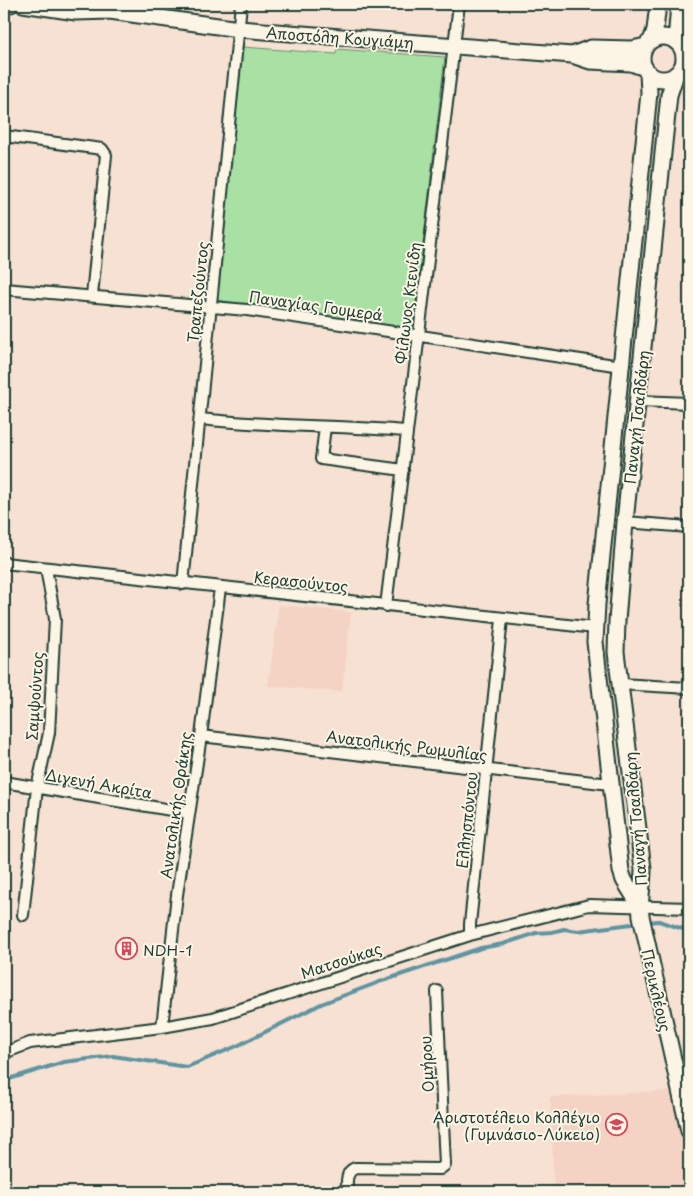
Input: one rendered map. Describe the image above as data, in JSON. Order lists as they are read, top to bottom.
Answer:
{
  "streets": {
    "street": [
      "Αποστόλη Κουγιάμη",
      "Τραπεζούντος",
      "Φίλωνος Κτενίδη",
      "Παναγίας Γουμερά",
      "Παναγή Τσαλδάρη",
      "Κερασούντος",
      "Σαμψούντος",
      "Ανατολικής Ρωμυλίας",
      "Διγενή Ακρίτα",
      "Ανατολικής Θράκης",
      "Ελλησπόντου",
      "Ματσούκας",
      "Περικλέους",
      "Ομήρου"
    ]
  },
  "crossings": [
    ["Αποστόλη Κουγιάμη", "Τραπεζούντος"],
    ["Αποστόλη Κουγιάμη", "Φίλωνος Κτενίδη"],
    ["Αποστόλη Κουγιάμη", "Παναγή Τσαλδάρη"],
    ["Τραπεζούντος", "Παναγίας Γουμερά"],
    ["Τραπεζούντος", "Κερασούντος"],
    ["Φίλωνος Κτενίδη", "Παναγίας Γουμερά"],
    ["Φίλωνος Κτενίδη", "Κερασούντος"],
    ["Παναγίας Γουμερά", "Παναγή Τσαλδάρη"],
    ["Παναγή Τσαλδάρη", "Κερασούντος"],
    ["Παναγή Τσαλδάρη", "Ανατολικής Ρωμυλίας"],
    ["Παναγή Τσαλδάρη", "Ματσούκας"],
    ["Παναγή Τσαλδάρη", "Περικλέους"],
    ["Κερασούντος", "Σαμψούντος"],
    ["Κερασούντος", "Ανατολικής Θράκης"],
    ["Κερασούντος", "Ελλησπόντου"],
    ["Σαμψούντος", "Διγενή Ακρίτα"],
    ["Ανατολικής Ρωμυλίας", "Ανατολικής Θράκης"],
    ["Ανατολικής Ρωμυλίας", "Ελλησπόντου"],
    ["Διγενή Ακρίτα", "Ανατολικής Θράκης"],
    ["Ανατολικής Θράκης", "Ματσούκας"],
    ["Ελλησπόντου", "Ματσούκας"],
    ["Ματσούκας", "Περικλέους"]
  ],
  "places": {
    "building": ["NDH-1"],
    "school or university": ["Αριστοτέλειο Κολλέγιο (Γυμνάσιο-Λύκειο)"]
  }
}
